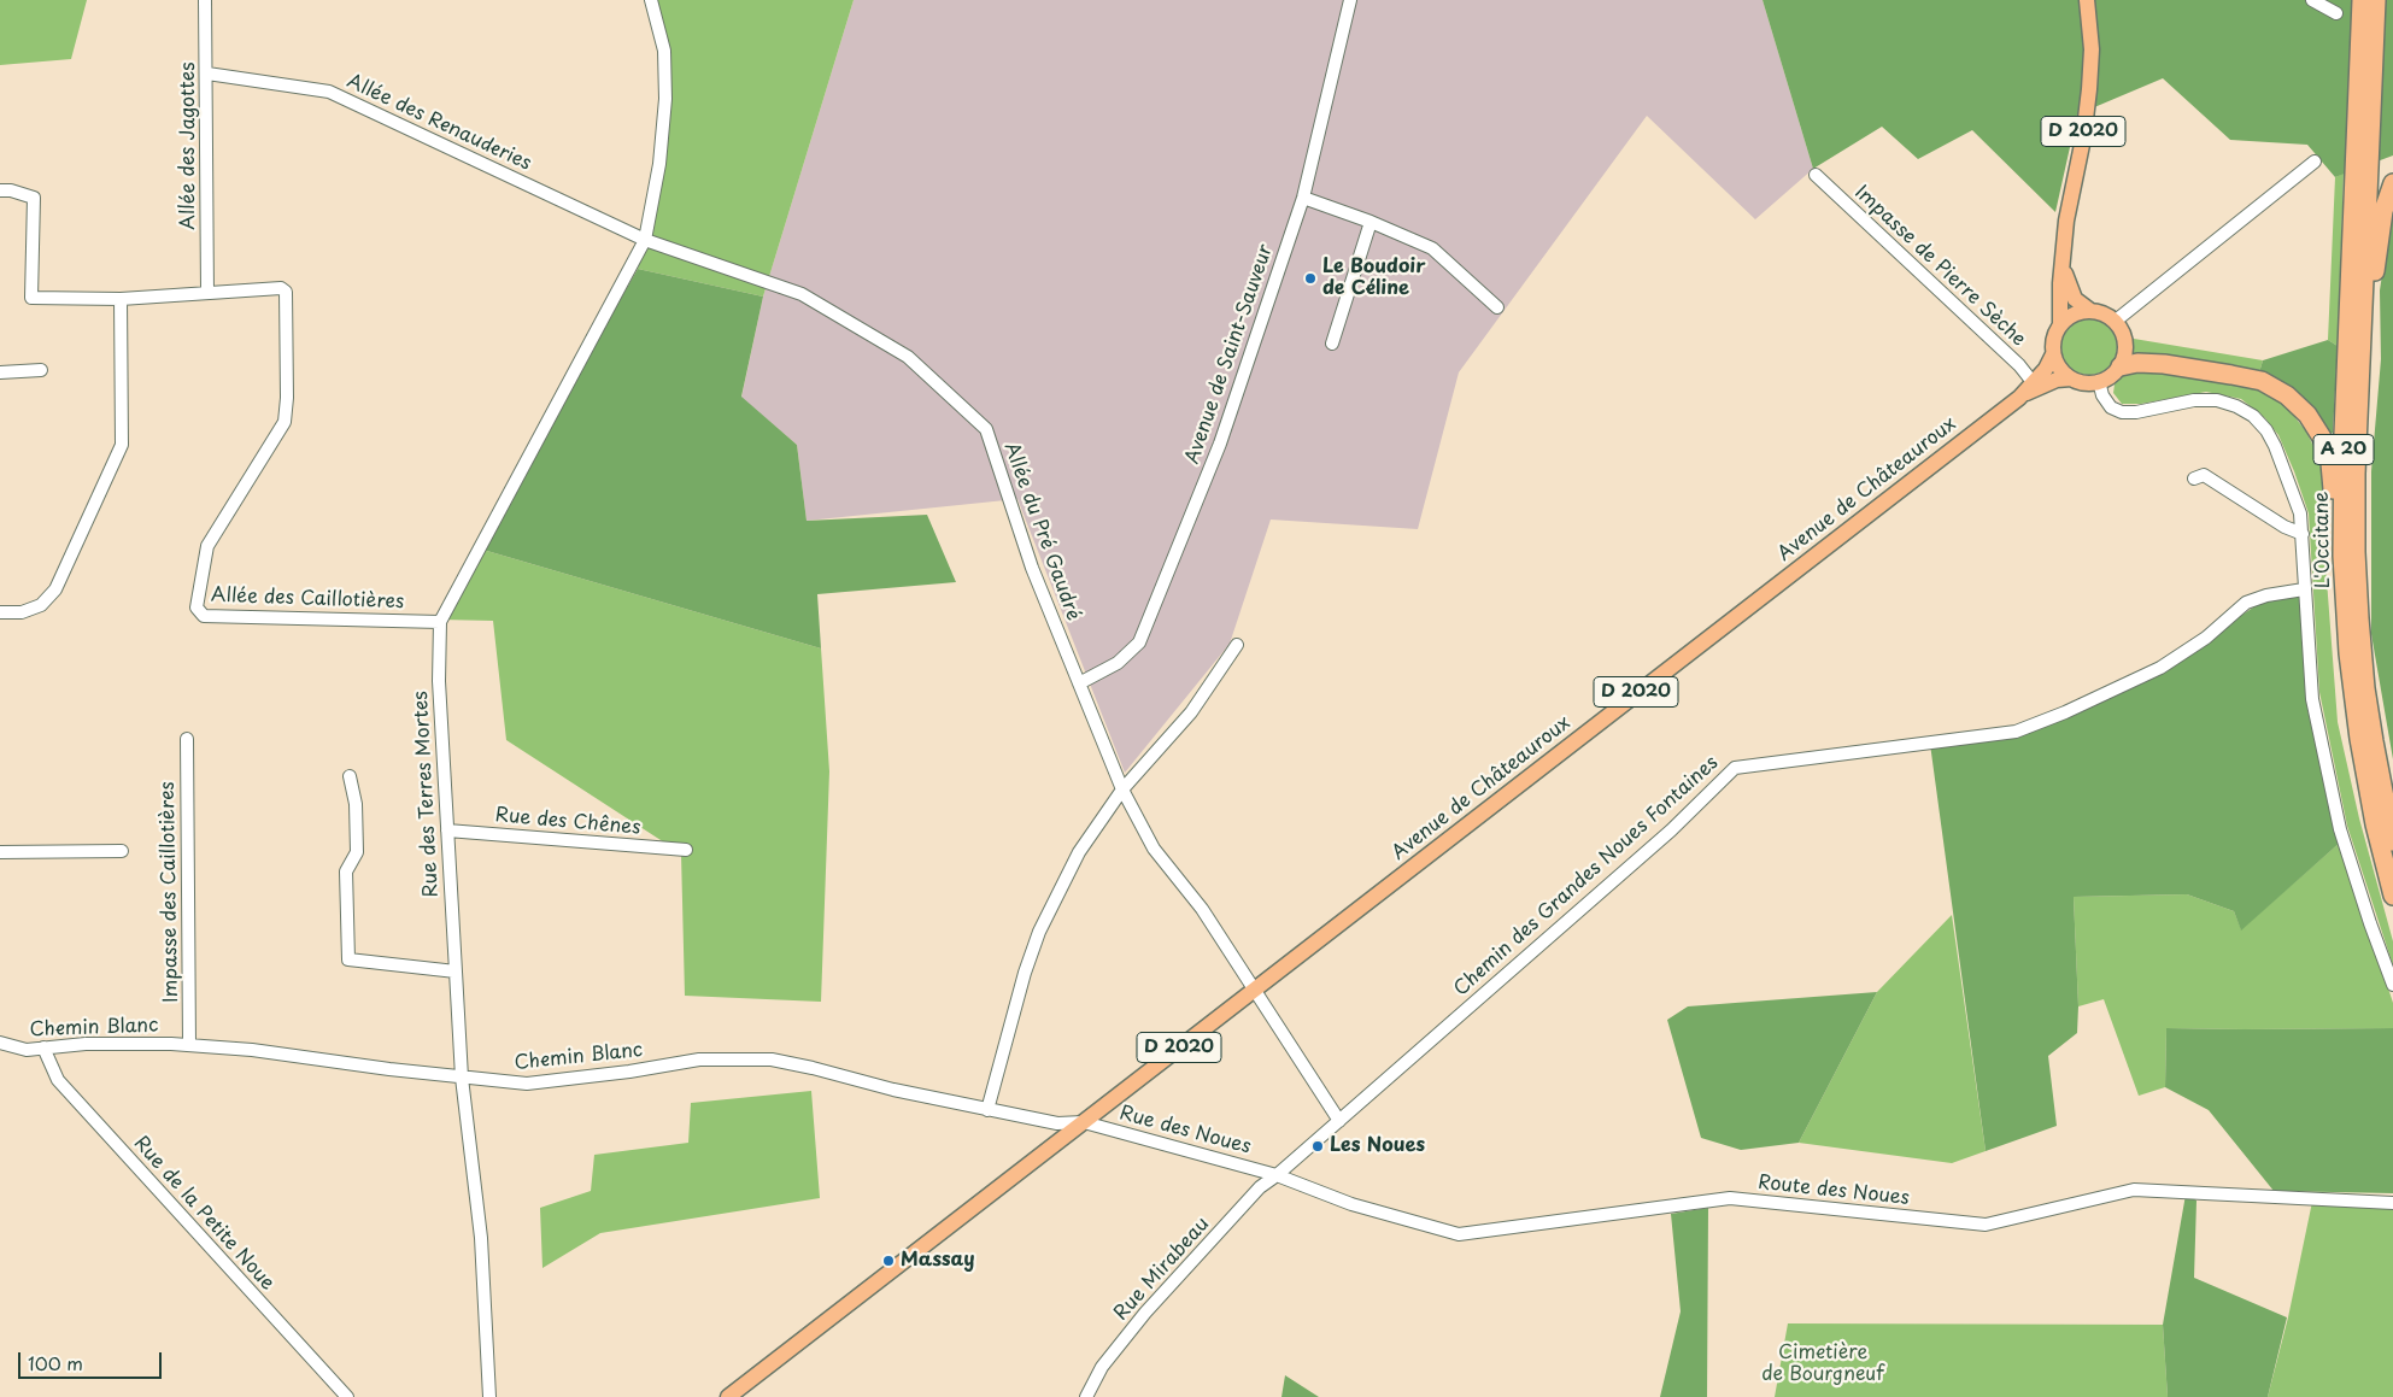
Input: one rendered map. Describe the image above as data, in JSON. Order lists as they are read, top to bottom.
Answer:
{
  "streets": {
    "highway": ["A 20", "L'Occitane"],
    "main road": ["D 2020", "Avenue de Châteauroux"],
    "street": [
      "Allée des Renauderies",
      "Allée des Jagottes",
      "Impasse de Pierre Sèche",
      "Avenue de Saint-Sauveur",
      "Allée du Pré Gaudré",
      "Allée des Caillotières",
      "Rue des Terres Mortes",
      "Rue des Chênes",
      "Chemin des Grandes Noues Fontaines",
      "Impasse des Caillotières",
      "Chemin Blanc",
      "Rue des Noues",
      "Route des Noues",
      "Rue de la Petite Noue",
      "Rue Mirabeau"
    ]
  },
  "crossings": [
    ["Allée des Renauderies", "Allée des Jagottes"],
    ["Allée des Renauderies", "Allée du Pré Gaudré"],
    ["Allée des Renauderies", "Rue des Terres Mortes"],
    ["D 2020", "Impasse de Pierre Sèche"],
    ["D 2020", "Avenue de Châteauroux"],
    ["D 2020", "Chemin Blanc"],
    ["D 2020", "Rue des Noues"],
    ["Allée des Jagottes", "Allée des Caillotières"],
    ["Impasse de Pierre Sèche", "Avenue de Châteauroux"],
    ["Avenue de Saint-Sauveur", "Allée du Pré Gaudré"],
    ["Avenue de Châteauroux", "Allée du Pré Gaudré"],
    ["Avenue de Châteauroux", "Chemin Blanc"],
    ["Avenue de Châteauroux", "Rue des Noues"],
    ["Allée du Pré Gaudré", "Rue des Terres Mortes"],
    ["Allée du Pré Gaudré", "Chemin des Grandes Noues Fontaines"],
    ["Allée des Caillotières", "Rue des Terres Mortes"],
    ["Rue des Terres Mortes", "Rue des Chênes"],
    ["Rue des Terres Mortes", "Chemin Blanc"],
    ["Chemin des Grandes Noues Fontaines", "Rue des Noues"],
    ["Chemin des Grandes Noues Fontaines", "Route des Noues"],
    ["Chemin des Grandes Noues Fontaines", "Rue Mirabeau"],
    ["Impasse des Caillotières", "Chemin Blanc"],
    ["Chemin Blanc", "Rue des Noues"],
    ["Chemin Blanc", "Rue de la Petite Noue"],
    ["Rue des Noues", "Route des Noues"],
    ["Rue des Noues", "Rue Mirabeau"],
    ["Route des Noues", "Rue Mirabeau"]
  ],
  "parks": ["Cimetière de Bourgneuf"],
  "places": ["Le Boudoir de Céline", "Les Noues", "Massay"],
  "scale_bar": "100 m"
}
